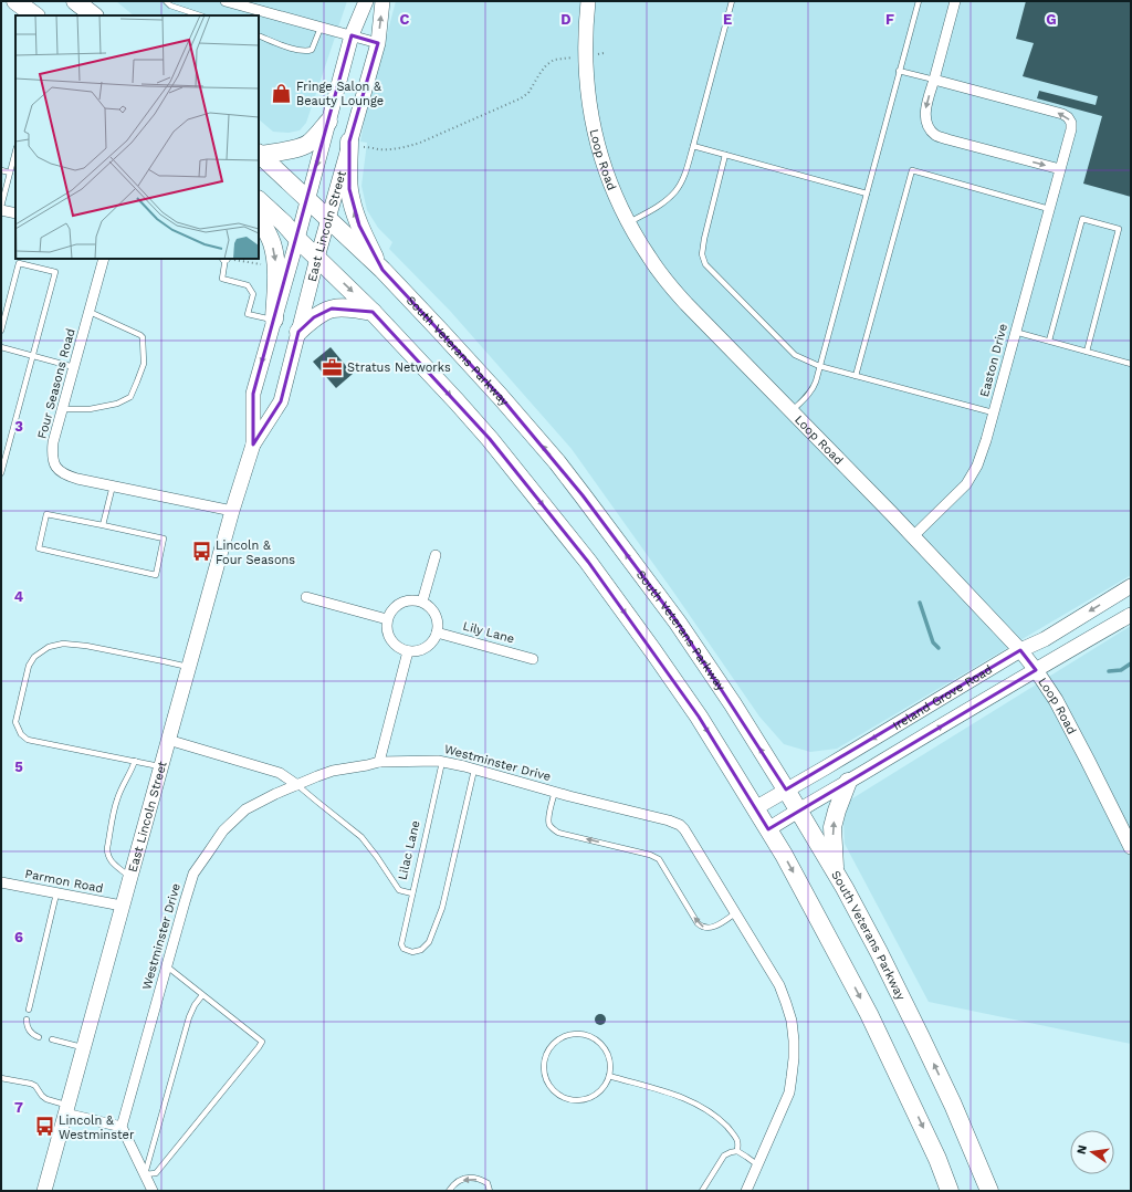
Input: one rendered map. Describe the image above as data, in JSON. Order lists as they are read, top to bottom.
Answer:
{
  "streets": {
    "highway": ["South Veterans Parkway"],
    "main road": ["Loop Road", "East Lincoln Street", "Ireland Grove Road"],
    "street": [
      "Easton Drive",
      "Four Seasons Road",
      "Lily Lane",
      "Westminster Drive",
      "Parmon Road"
    ],
    "lane": ["Lilac Lane"]
  },
  "crossings": [
    ["Loop Road", "Easton Drive"],
    ["Loop Road", "Ireland Grove Road"],
    ["East Lincoln Street", "South Veterans Parkway"],
    ["East Lincoln Street", "Four Seasons Road"],
    ["East Lincoln Street", "Parmon Road"],
    ["South Veterans Parkway", "Ireland Grove Road"],
    ["Westminster Drive", "Lilac Lane"]
  ],
  "places": {
    "shop": ["Fringe Salon & Beauty Lounge"],
    "office": ["Stratus Networks"],
    "bus stop": ["Lincoln & Four Seasons", "Lincoln & Westminster"]
  },
  "north": "left",
  "grid": {
    "columns": [
      "C",
      "D",
      "E",
      "F",
      "G"
    ],
    "rows": [
      "3",
      "4",
      "5",
      "6",
      "7"
    ]
  }
}
